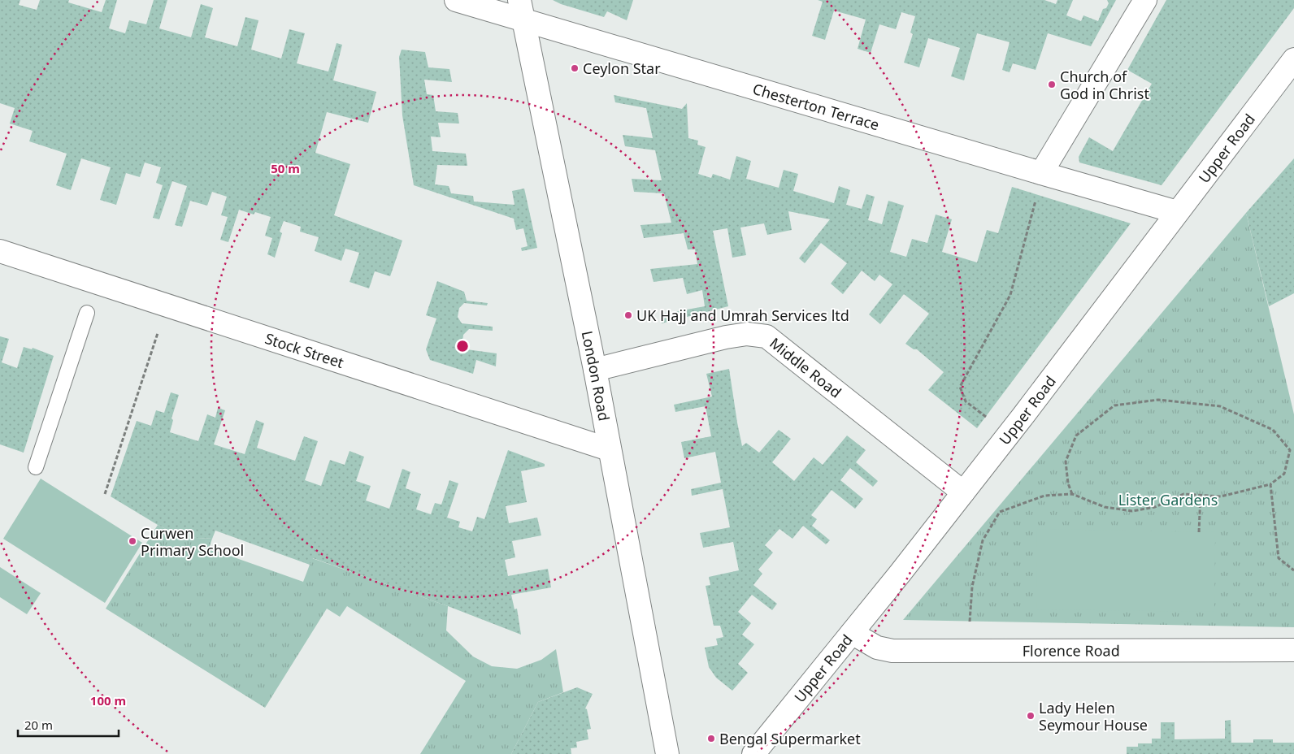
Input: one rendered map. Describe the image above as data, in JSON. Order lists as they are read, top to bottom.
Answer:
{
  "streets": {
    "street": [
      "Chesterton Terrace",
      "Upper Road",
      "Stock Street",
      "Middle Road",
      "London Road",
      "Florence Road"
    ]
  },
  "crossings": [
    ["Chesterton Terrace", "Upper Road"],
    ["Chesterton Terrace", "London Road"],
    ["Upper Road", "Middle Road"],
    ["Upper Road", "Florence Road"],
    ["Stock Street", "London Road"],
    ["Middle Road", "London Road"]
  ],
  "parks": ["Lister Gardens"],
  "places": [
    "Ceylon Star",
    "Church of God in Christ",
    "UK Hajj and Umrah Services ltd",
    "Curwen Primary School",
    "Lady Helen Seymour House",
    "Bengal Supermarket"
  ],
  "scale_bar": "20 m",
  "rings": ["50 m", "100 m"]
}
